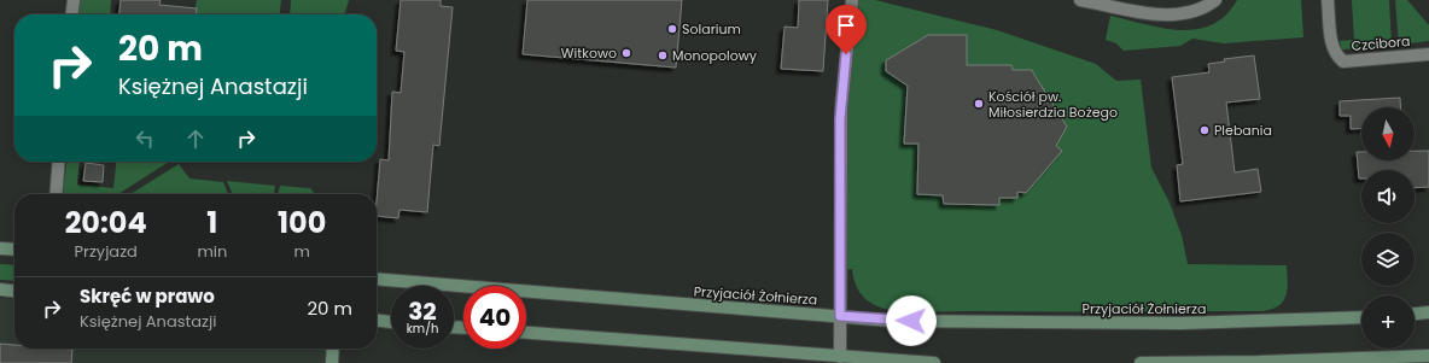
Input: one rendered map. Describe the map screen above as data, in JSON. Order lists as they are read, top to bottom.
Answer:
{
  "streets": {
    "street": ["Czcibora", "Przyjaciół Żołnierza"]
  },
  "places": [
    "Solarium",
    "Witkowo",
    "Monopolowy",
    "Kościół pw. Miłosierdzia Bożego",
    "Plebania"
  ],
  "north": "bottom",
  "page": {
    "turn": ["20 m", "Księżnej Anastazji"],
    "map_buttons": "+",
    "eta": [
      "20:04",
      "Przyjazd",
      "1",
      "min",
      "100",
      "m"
    ],
    "list": [
      {
        "name": "Skręć w prawo",
        "note": "Księżnej Anastazji",
        "value": "20 m"
      }
    ],
    "speed": "32 km/h",
    "limit": "40"
  }
}
